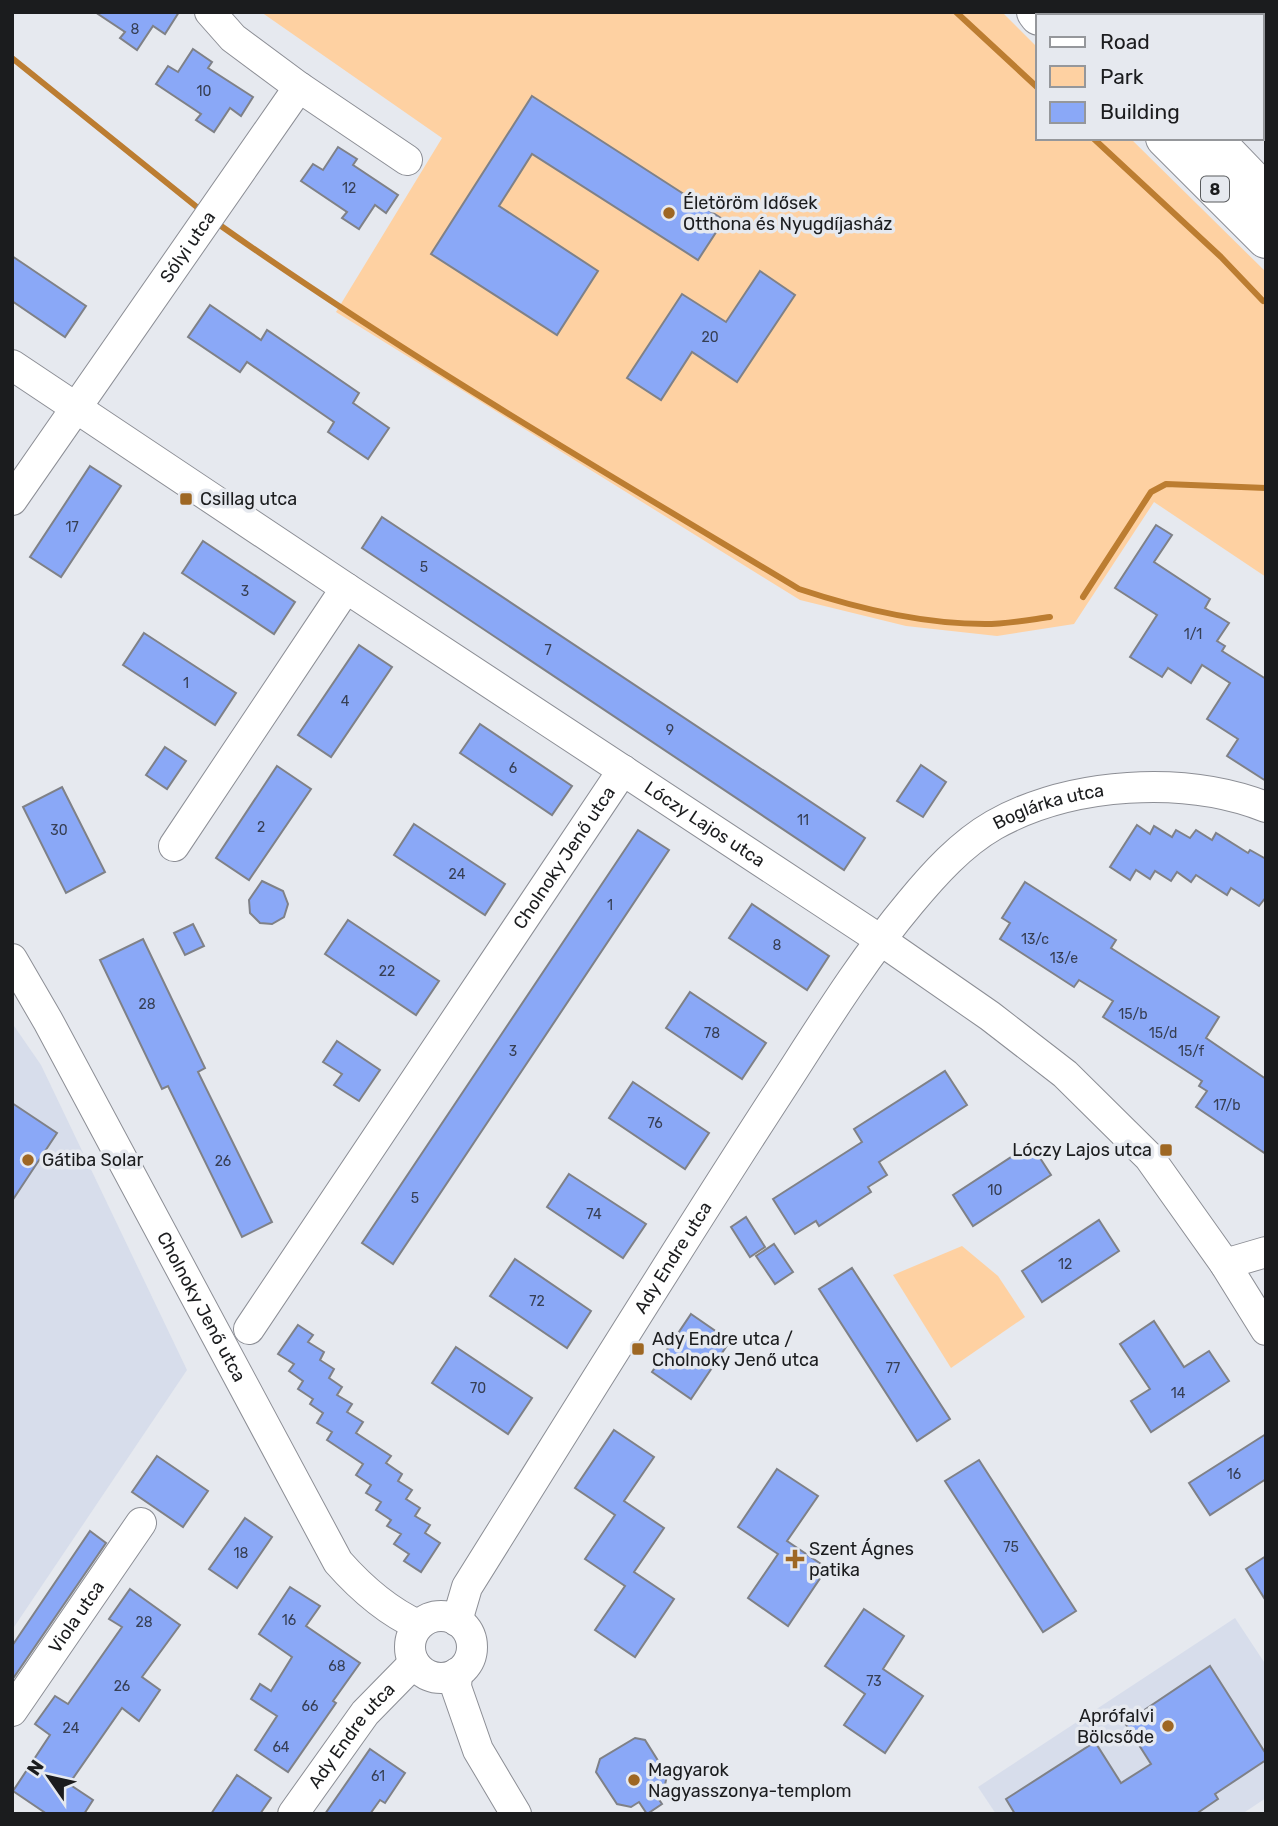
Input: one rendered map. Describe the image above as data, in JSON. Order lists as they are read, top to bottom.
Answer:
{
  "streets": {
    "main road": ["8"],
    "street": [
      "Sólyi utca",
      "Boglárka utca",
      "Lóczy Lajos utca",
      "Cholnoky Jenő utca",
      "Ady Endre utca",
      "Viola utca"
    ]
  },
  "crossings": [
    ["Sólyi utca", "Lóczy Lajos utca"],
    ["Boglárka utca", "Lóczy Lajos utca"],
    ["Boglárka utca", "Ady Endre utca"],
    ["Lóczy Lajos utca", "Cholnoky Jenő utca"],
    ["Lóczy Lajos utca", "Ady Endre utca"],
    ["Cholnoky Jenő utca", "Ady Endre utca"]
  ],
  "places": {
    "other": [
      "Életöröm Idősek Otthona és Nyugdíjasház",
      "Gátiba Solar",
      "Aprófalvi Bölcsőde",
      "Magyarok Nagyasszonya-templom"
    ],
    "transit": ["Csillag utca", "Lóczy Lajos utca", "Ady Endre utca / Cholnoky Jenő utca"],
    "health": ["Szent Ágnes patika"]
  },
  "house_numbers": [
    "8",
    "10",
    "12",
    "20",
    "17",
    "5",
    "3",
    "1/1",
    "7",
    "1",
    "4",
    "9",
    "6",
    "11",
    "2",
    "30",
    "24",
    "1",
    "13/c",
    "8",
    "13/e",
    "22",
    "28",
    "15/b",
    "78",
    "15/d",
    "3",
    "15/f",
    "17/b",
    "76",
    "26",
    "10",
    "5",
    "74",
    "12",
    "72",
    "77",
    "70",
    "14",
    "16",
    "75",
    "18",
    "16",
    "28",
    "68",
    "73",
    "26",
    "66",
    "24",
    "64",
    "61"
  ],
  "legend": ["Road", "Park", "Building"],
  "north": "top left"
}
